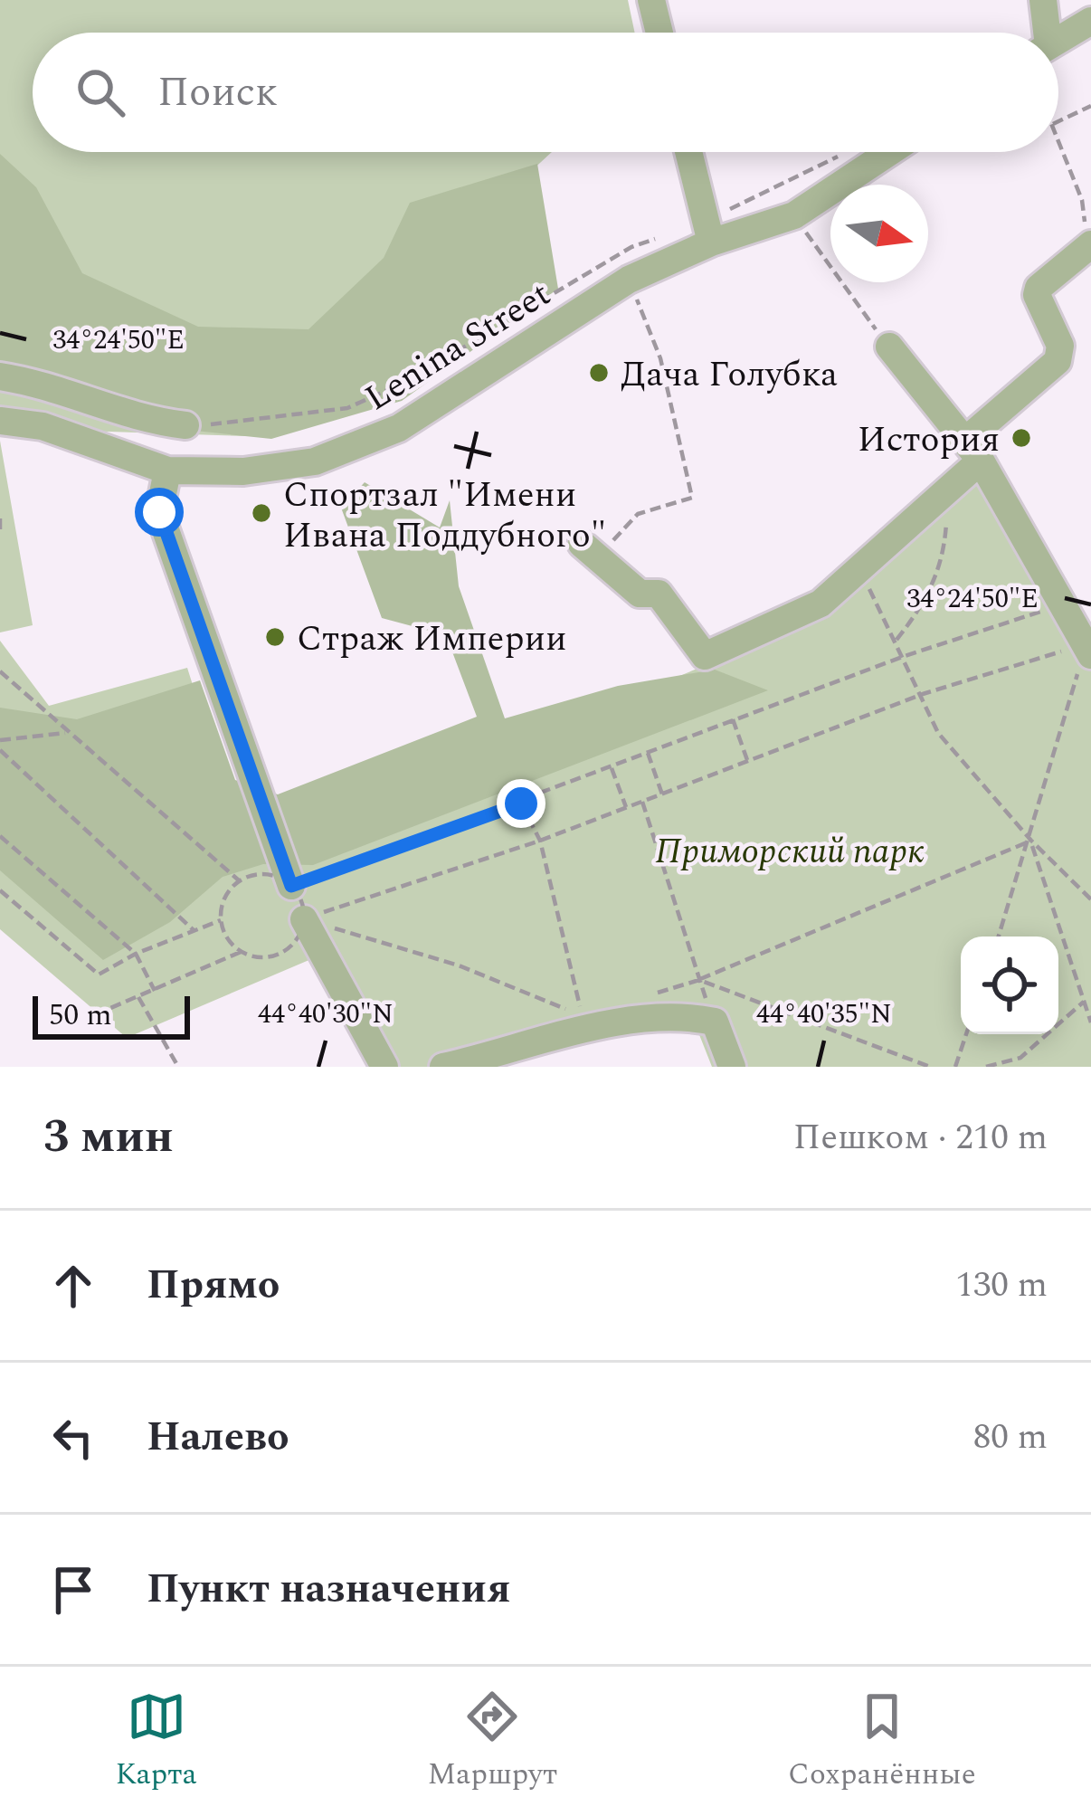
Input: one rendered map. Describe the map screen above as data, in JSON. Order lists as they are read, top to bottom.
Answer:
{
  "streets": {
    "street": ["Lenina Street"]
  },
  "parks": ["Приморский парк"],
  "places": [
    "Дача Голубка",
    "История",
    "Спортзал \"Имени Ивана Поддубного\"",
    "Страж Империи"
  ],
  "scale_bar": "50 m",
  "north": "right",
  "page": {
    "search": "Поиск",
    "scale": "50 m",
    "heading": ["3 мин", "Пешком · 210 m"],
    "list": [
      ["Прямо", "130 m"],
      ["Налево", "80 m"],
      "Пункт назначения"
    ],
    "nav": ["Карта", "Маршрут", "Сохранённые"]
  },
  "coordinates": ["34°24'50\"E", "44°40'30\"N", "44°40'35\"N"]
}
